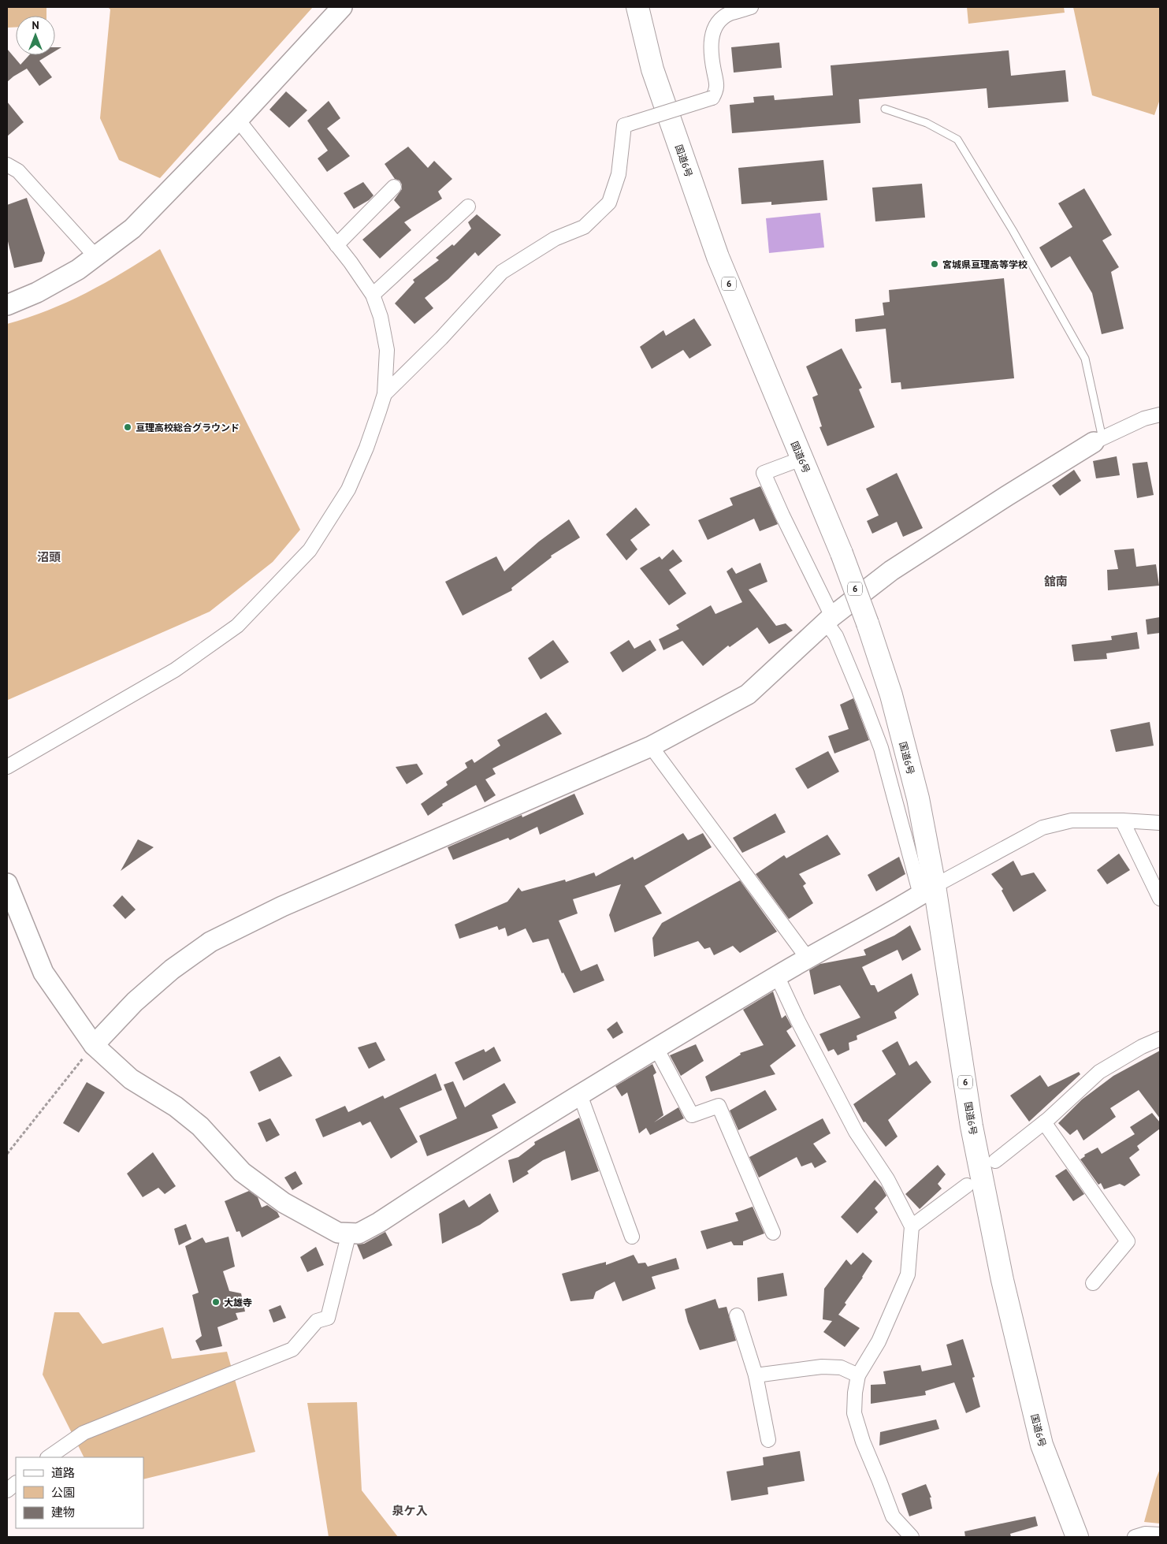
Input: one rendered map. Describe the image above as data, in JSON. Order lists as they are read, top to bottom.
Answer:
{
  "streets": {
    "highway": ["国道6号", "6"]
  },
  "districts": ["沼頭", "舘南", "泉ケ入"],
  "places": ["宮城県亘理高等学校", "亘理高校総合グラウンド", "大雄寺"],
  "legend": ["道路", "公園", "建物"],
  "north": "top"
}
